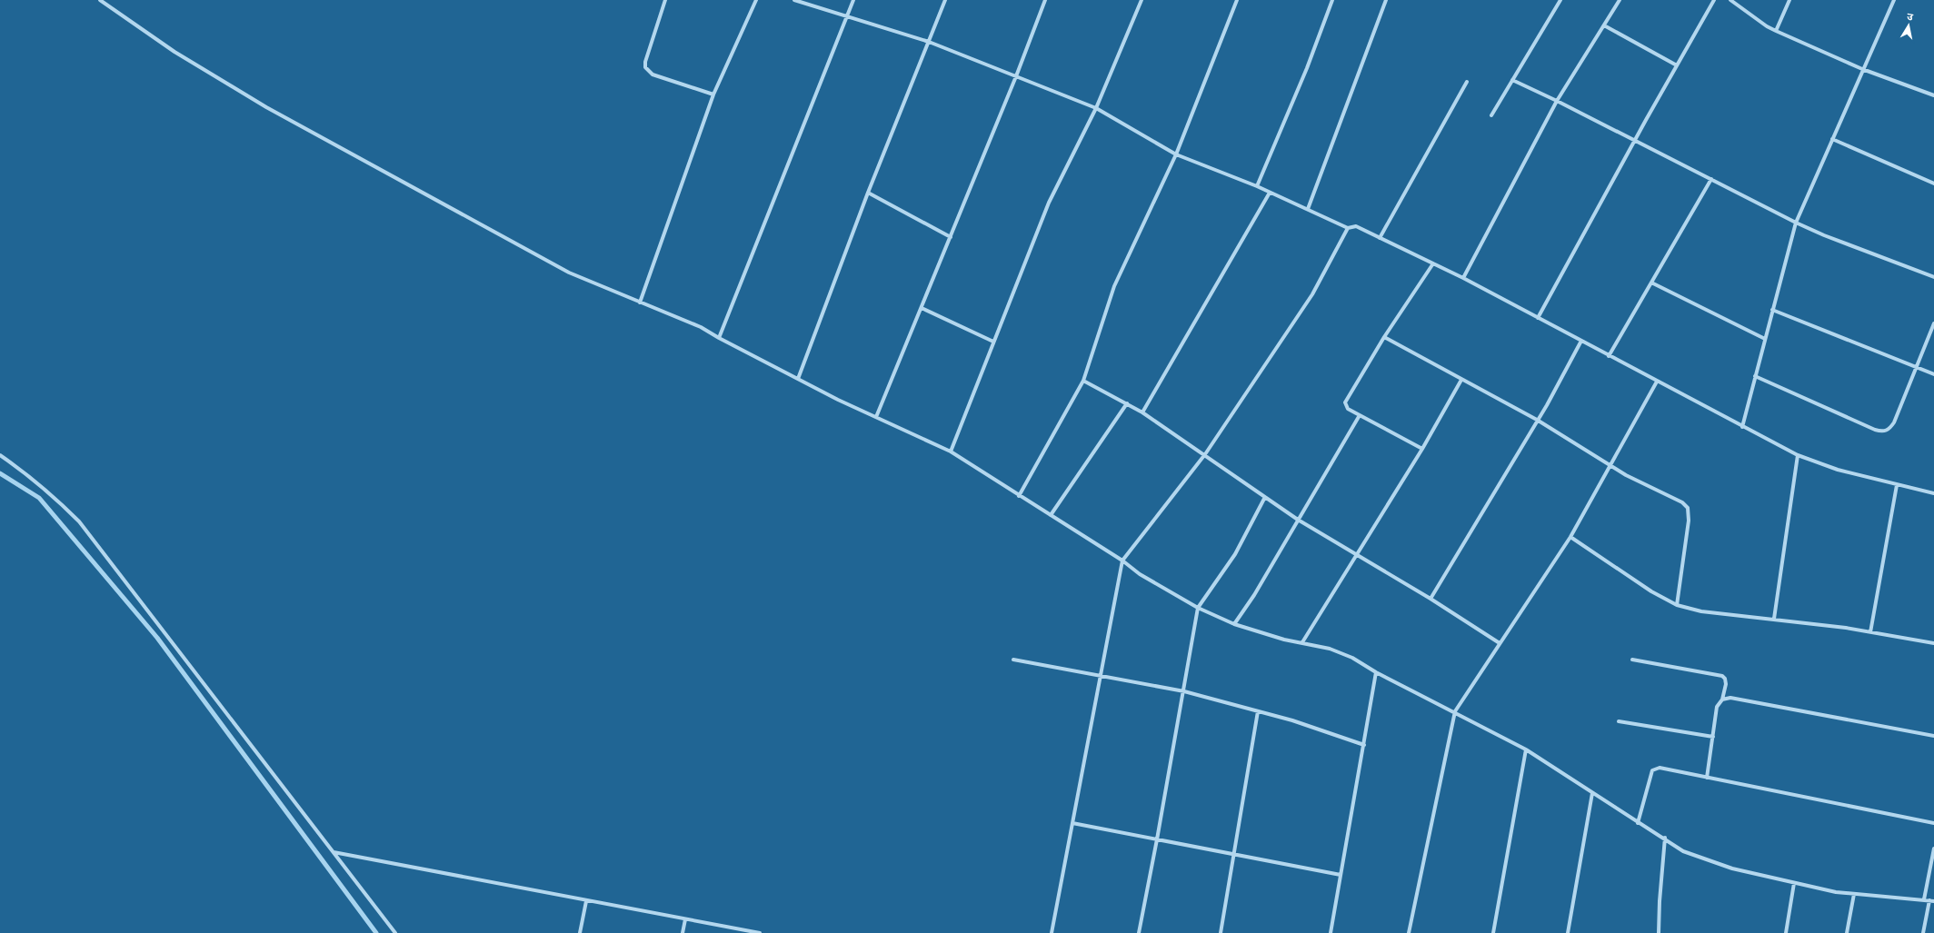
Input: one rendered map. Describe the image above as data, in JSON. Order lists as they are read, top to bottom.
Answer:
{
  "north": "top"
}
